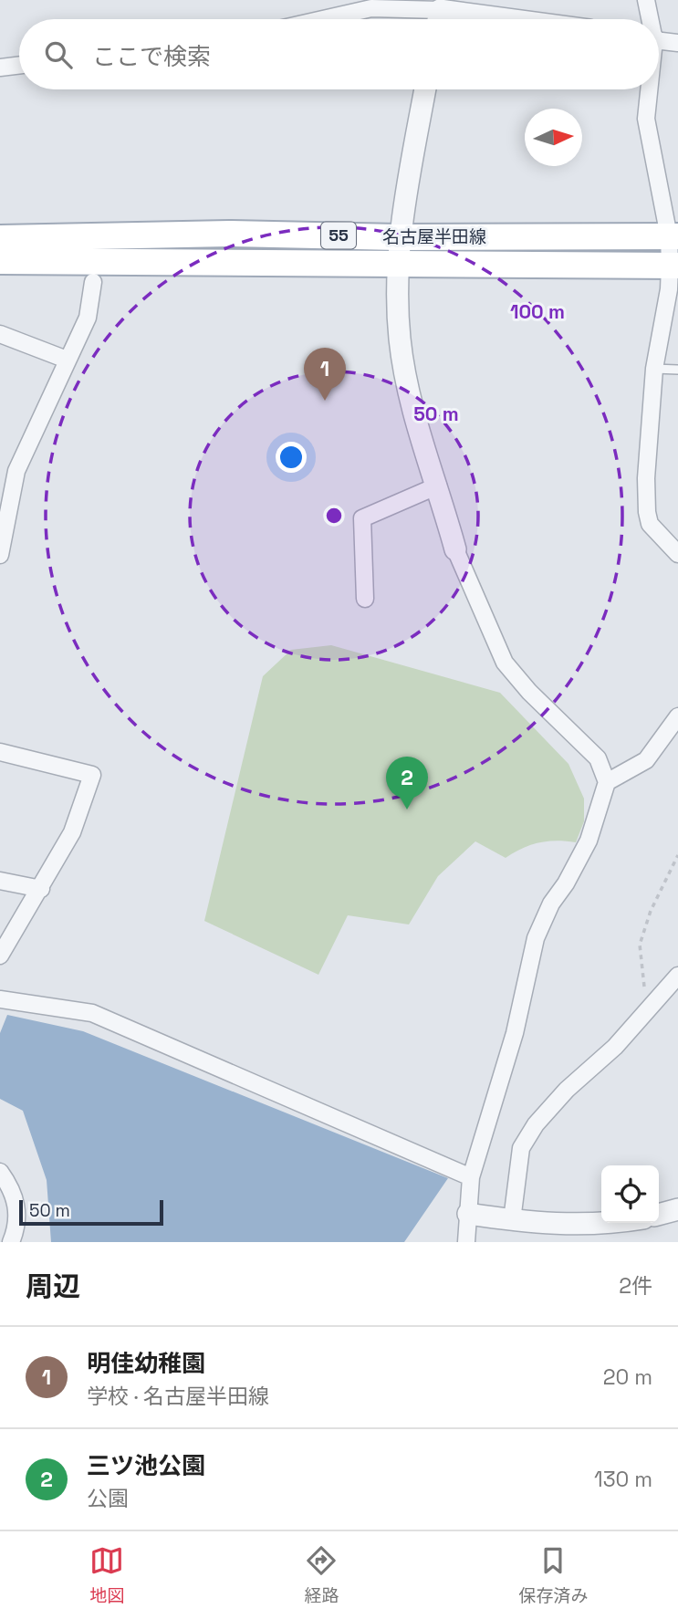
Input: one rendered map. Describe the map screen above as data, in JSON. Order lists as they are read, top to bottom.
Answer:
{
  "streets": {
    "main road": ["55", "名古屋半田線"]
  },
  "scale_bar": "50 m",
  "north": "right",
  "page": {
    "search": "ここで検索",
    "pins": ["1", "2"],
    "scale": "50 m",
    "heading": ["周辺", "2件"],
    "list": [
      {
        "mark": "1",
        "name": "明佳幼稚園",
        "note": "学校 · 名古屋半田線",
        "value": "20 m"
      },
      {
        "mark": "2",
        "name": "三ツ池公園",
        "note": "公園",
        "value": "130 m"
      }
    ],
    "nav": ["地図", "経路", "保存済み"]
  },
  "rings": ["100 m", "50 m"]
}
